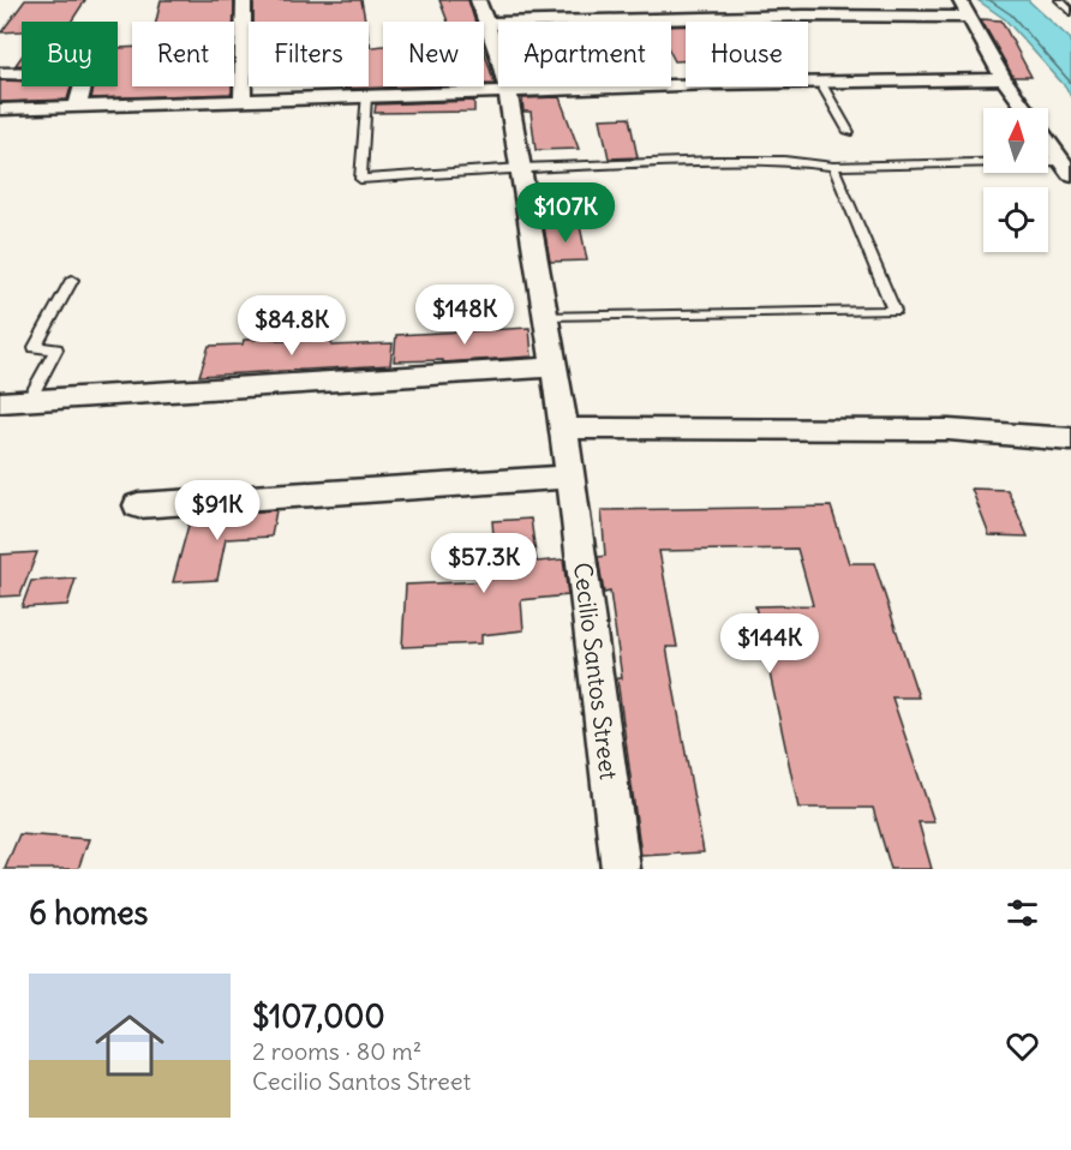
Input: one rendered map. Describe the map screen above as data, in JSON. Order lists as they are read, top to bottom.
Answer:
{
  "streets": {
    "street": ["Cecilio Santos Street"]
  },
  "north": "top",
  "page": {
    "chip": [
      "Buy",
      "Rent",
      "Filters",
      "New",
      "Apartment",
      "House"
    ],
    "price": [
      "$107K",
      "$148K",
      "$84.8K",
      "$91K",
      "$57.3K",
      "$144K"
    ],
    "heading": "6 homes",
    "list": [
      {
        "name": "$107,000",
        "note": "2 rooms · 80 m² · Cecilio Santos Street"
      }
    ]
  }
}
